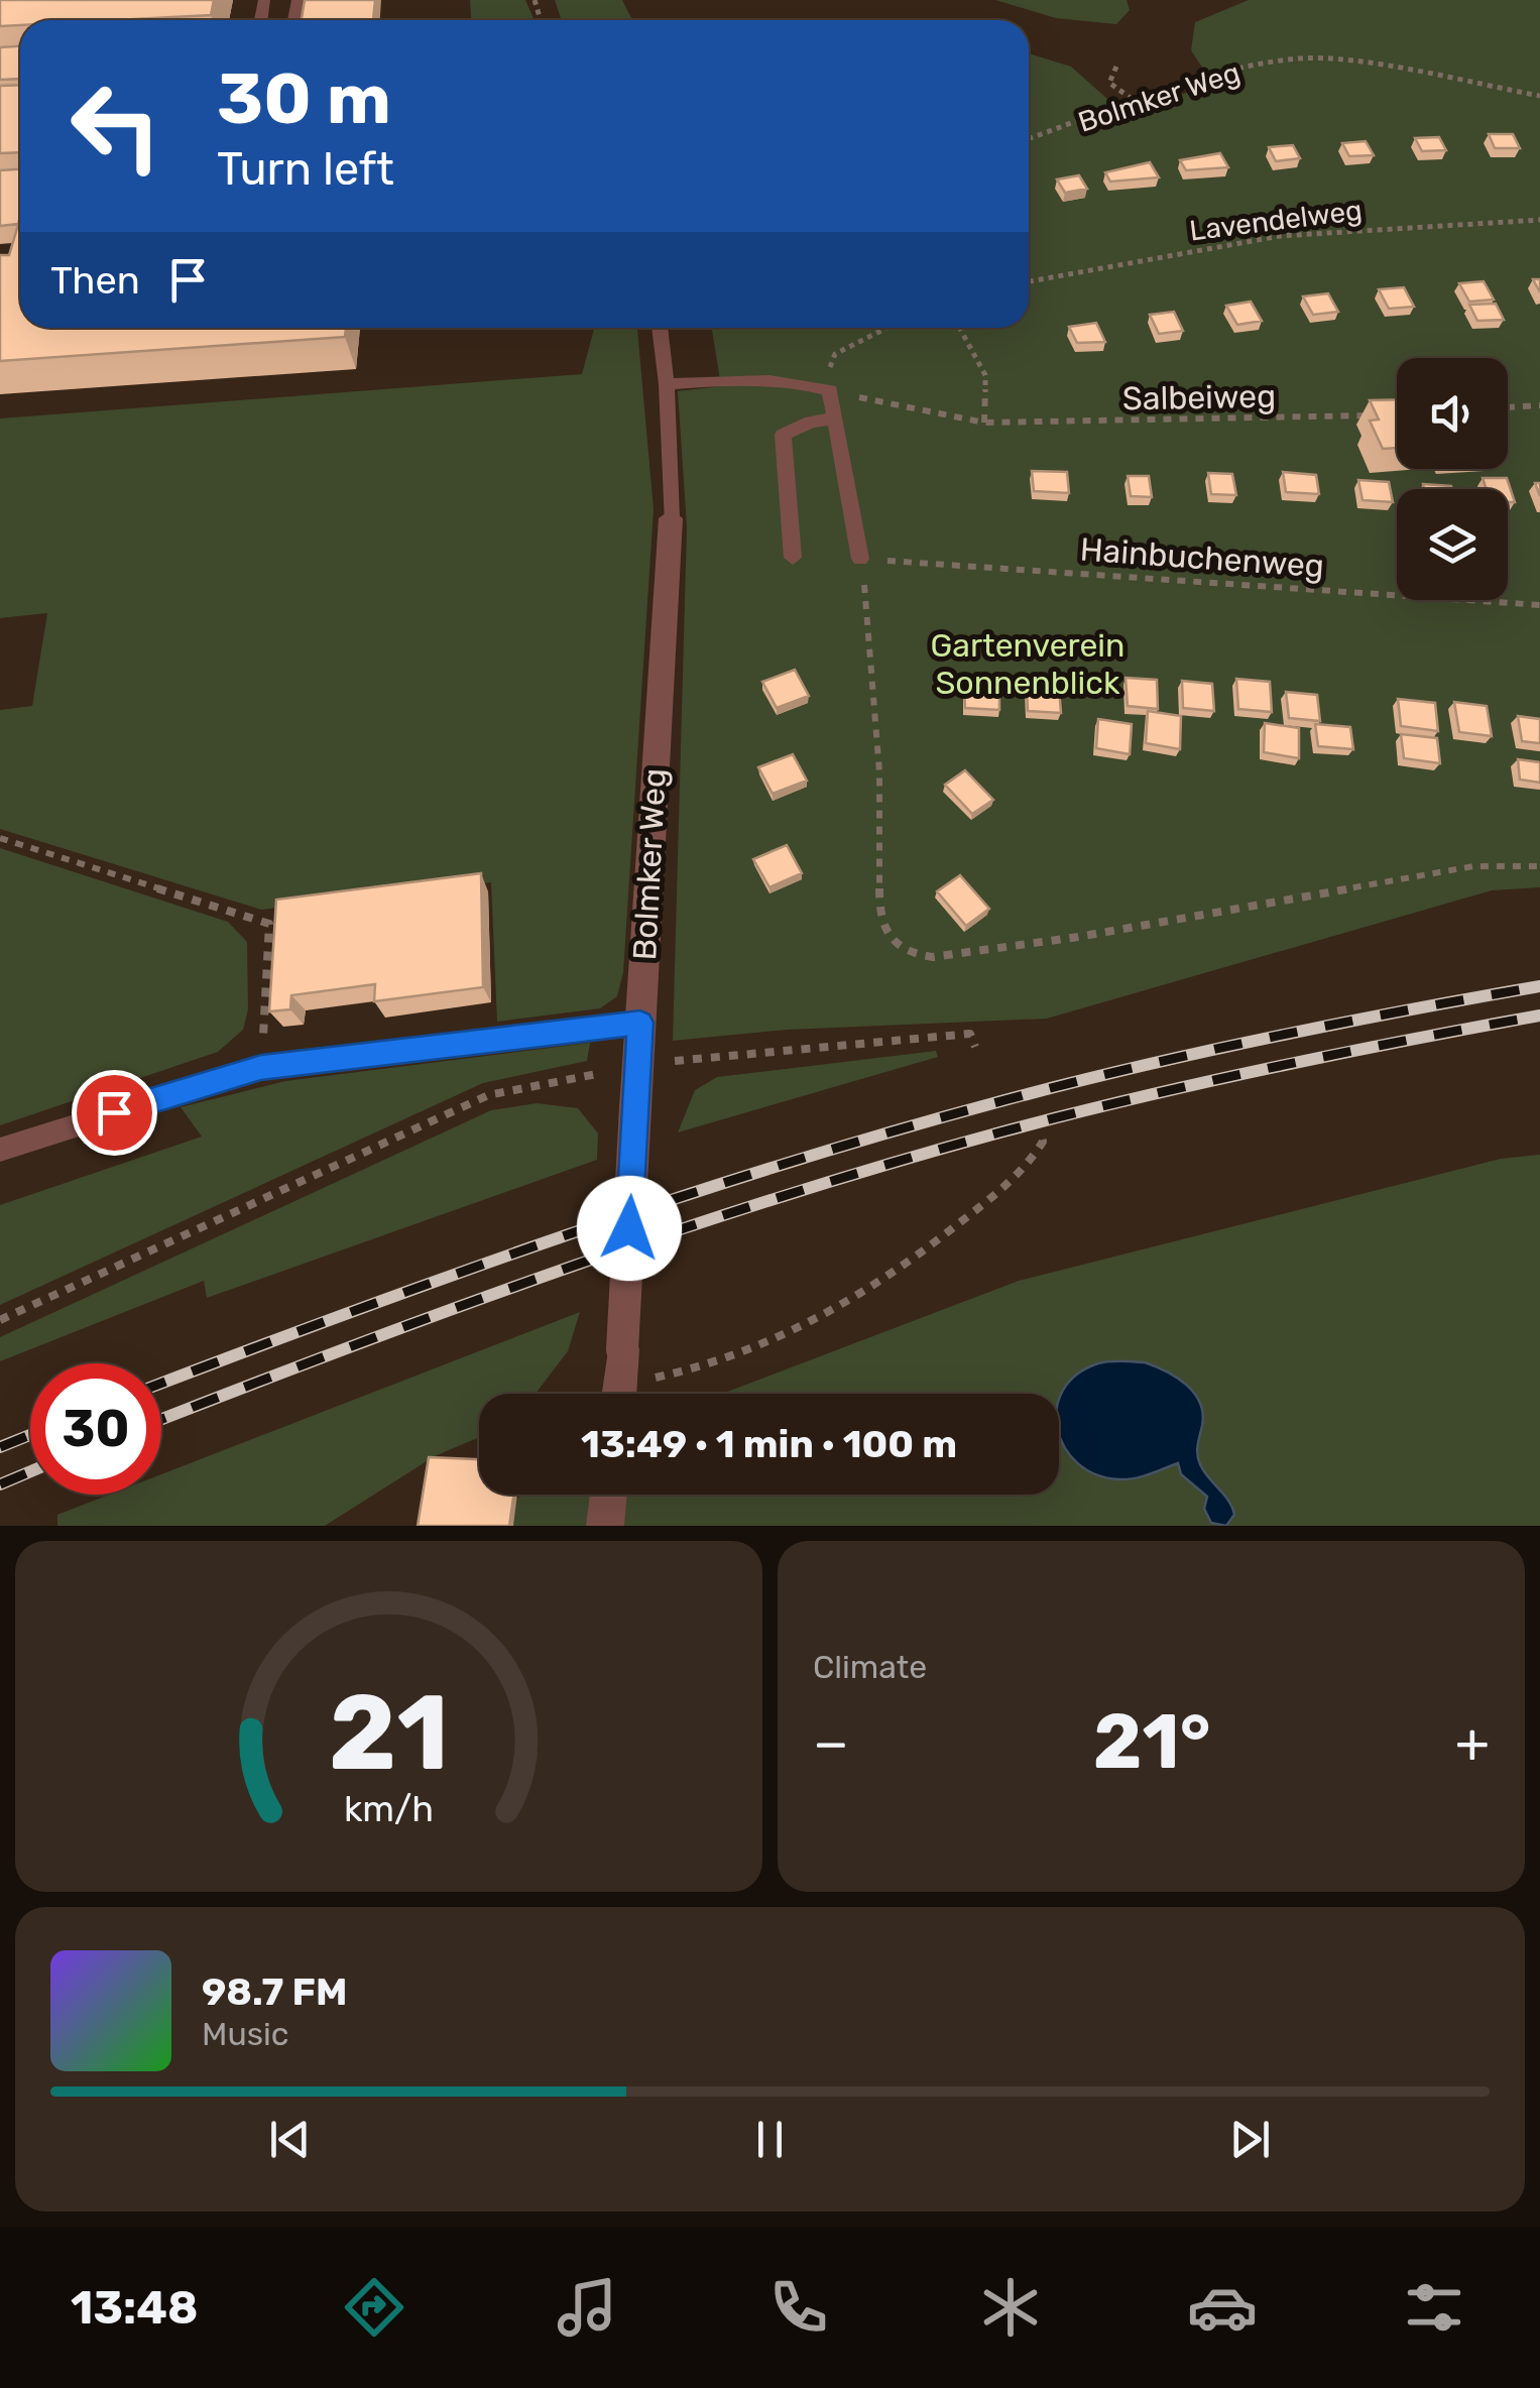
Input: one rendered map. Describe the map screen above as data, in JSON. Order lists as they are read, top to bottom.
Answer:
{
  "streets": {
    "street": ["Bolmker Weg"],
    "path": ["Lavendelweg", "Salbeiweg", "Hainbuchenweg"]
  },
  "parks": ["Gartenverein Sonnenblick"],
  "page": {
    "turn": ["30 m", "Turn left"],
    "then": "Then",
    "limit": "30",
    "trip": "13:49 · 1 min · 100 m",
    "tile": "Climate",
    "heat": ["−", "21°", "+"],
    "song": ["98.7 FM", "Music"],
    "tabs": "13:48",
    "gauge": ["21", "km/h"]
  }
}
